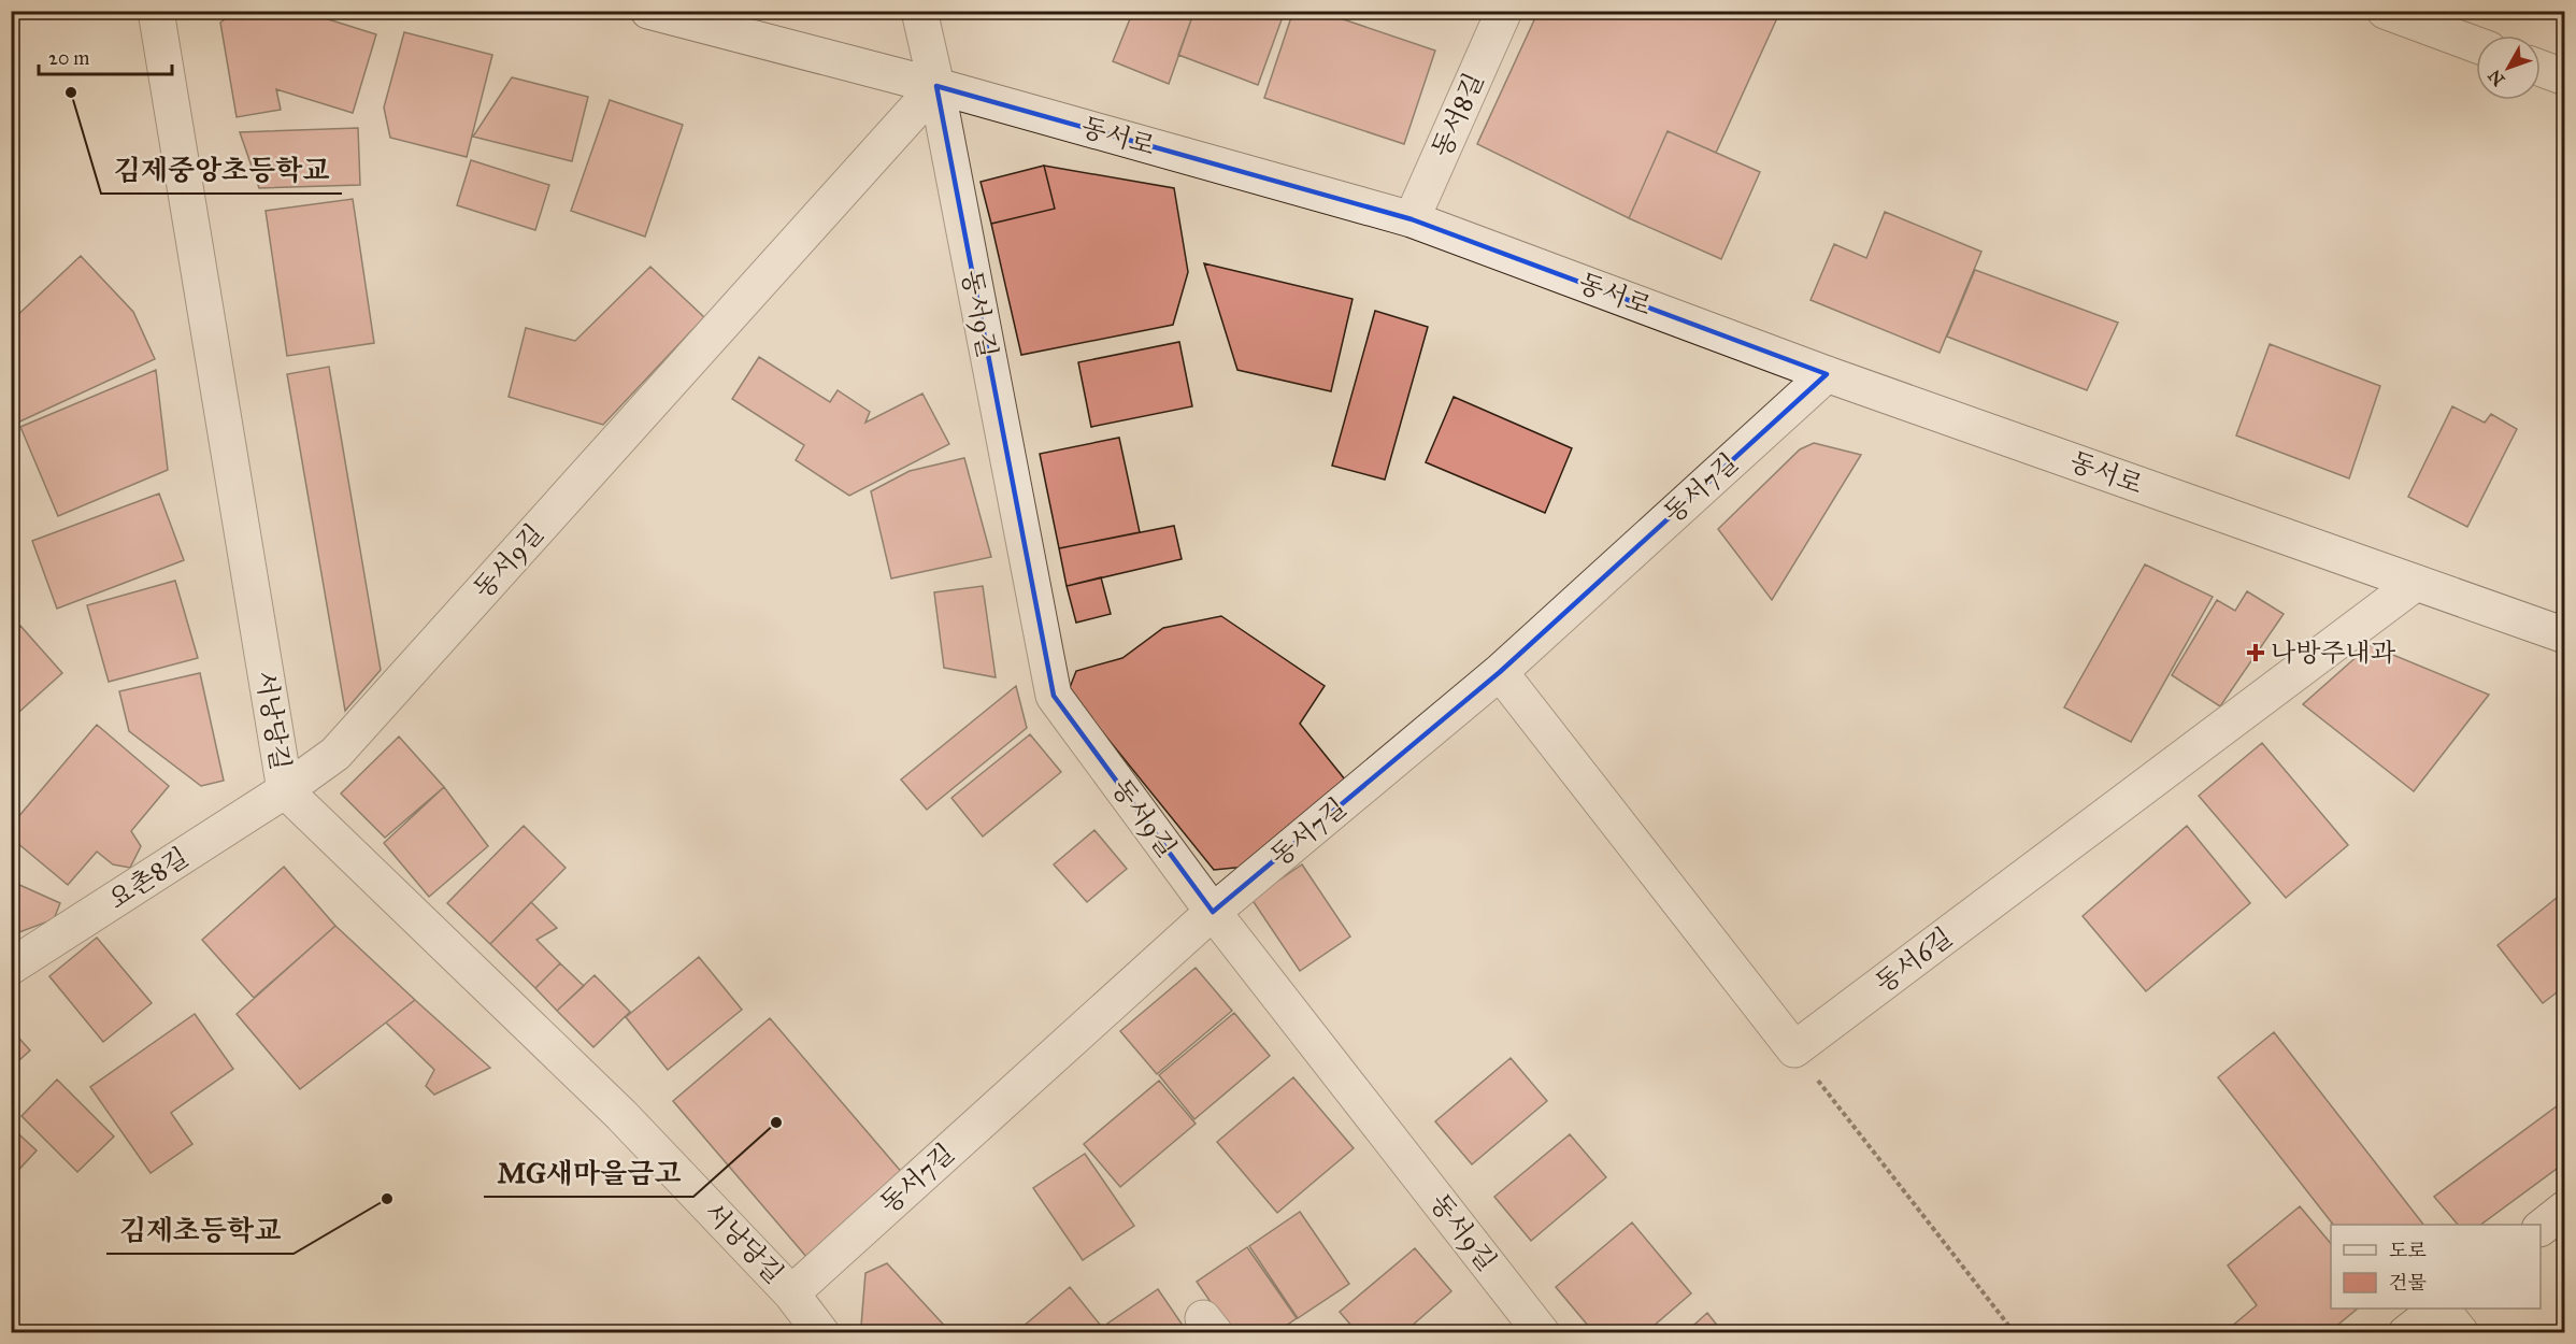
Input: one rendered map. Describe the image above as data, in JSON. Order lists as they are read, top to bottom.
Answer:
{
  "streets": {
    "street": [
      "동서8길",
      "동서로",
      "동서9길",
      "동서7길",
      "서낭당길",
      "요촌8길",
      "동서6길"
    ]
  },
  "crossings": [
    ["동서8길", "동서로"],
    ["동서로", "동서9길"],
    ["동서로", "동서7길"],
    ["동서로", "동서6길"],
    ["동서9길", "동서7길"],
    ["동서9길", "서낭당길"],
    ["동서9길", "요촌8길"],
    ["동서7길", "서낭당길"],
    ["서낭당길", "요촌8길"]
  ],
  "places": {
    "other": ["김제중앙초등학교", "MG새마을금고", "김제초등학교"],
    "health": ["나방주내과"]
  },
  "legend": ["도로", "건물"],
  "scale_bar": "20 m",
  "north": "bottom left"
}
